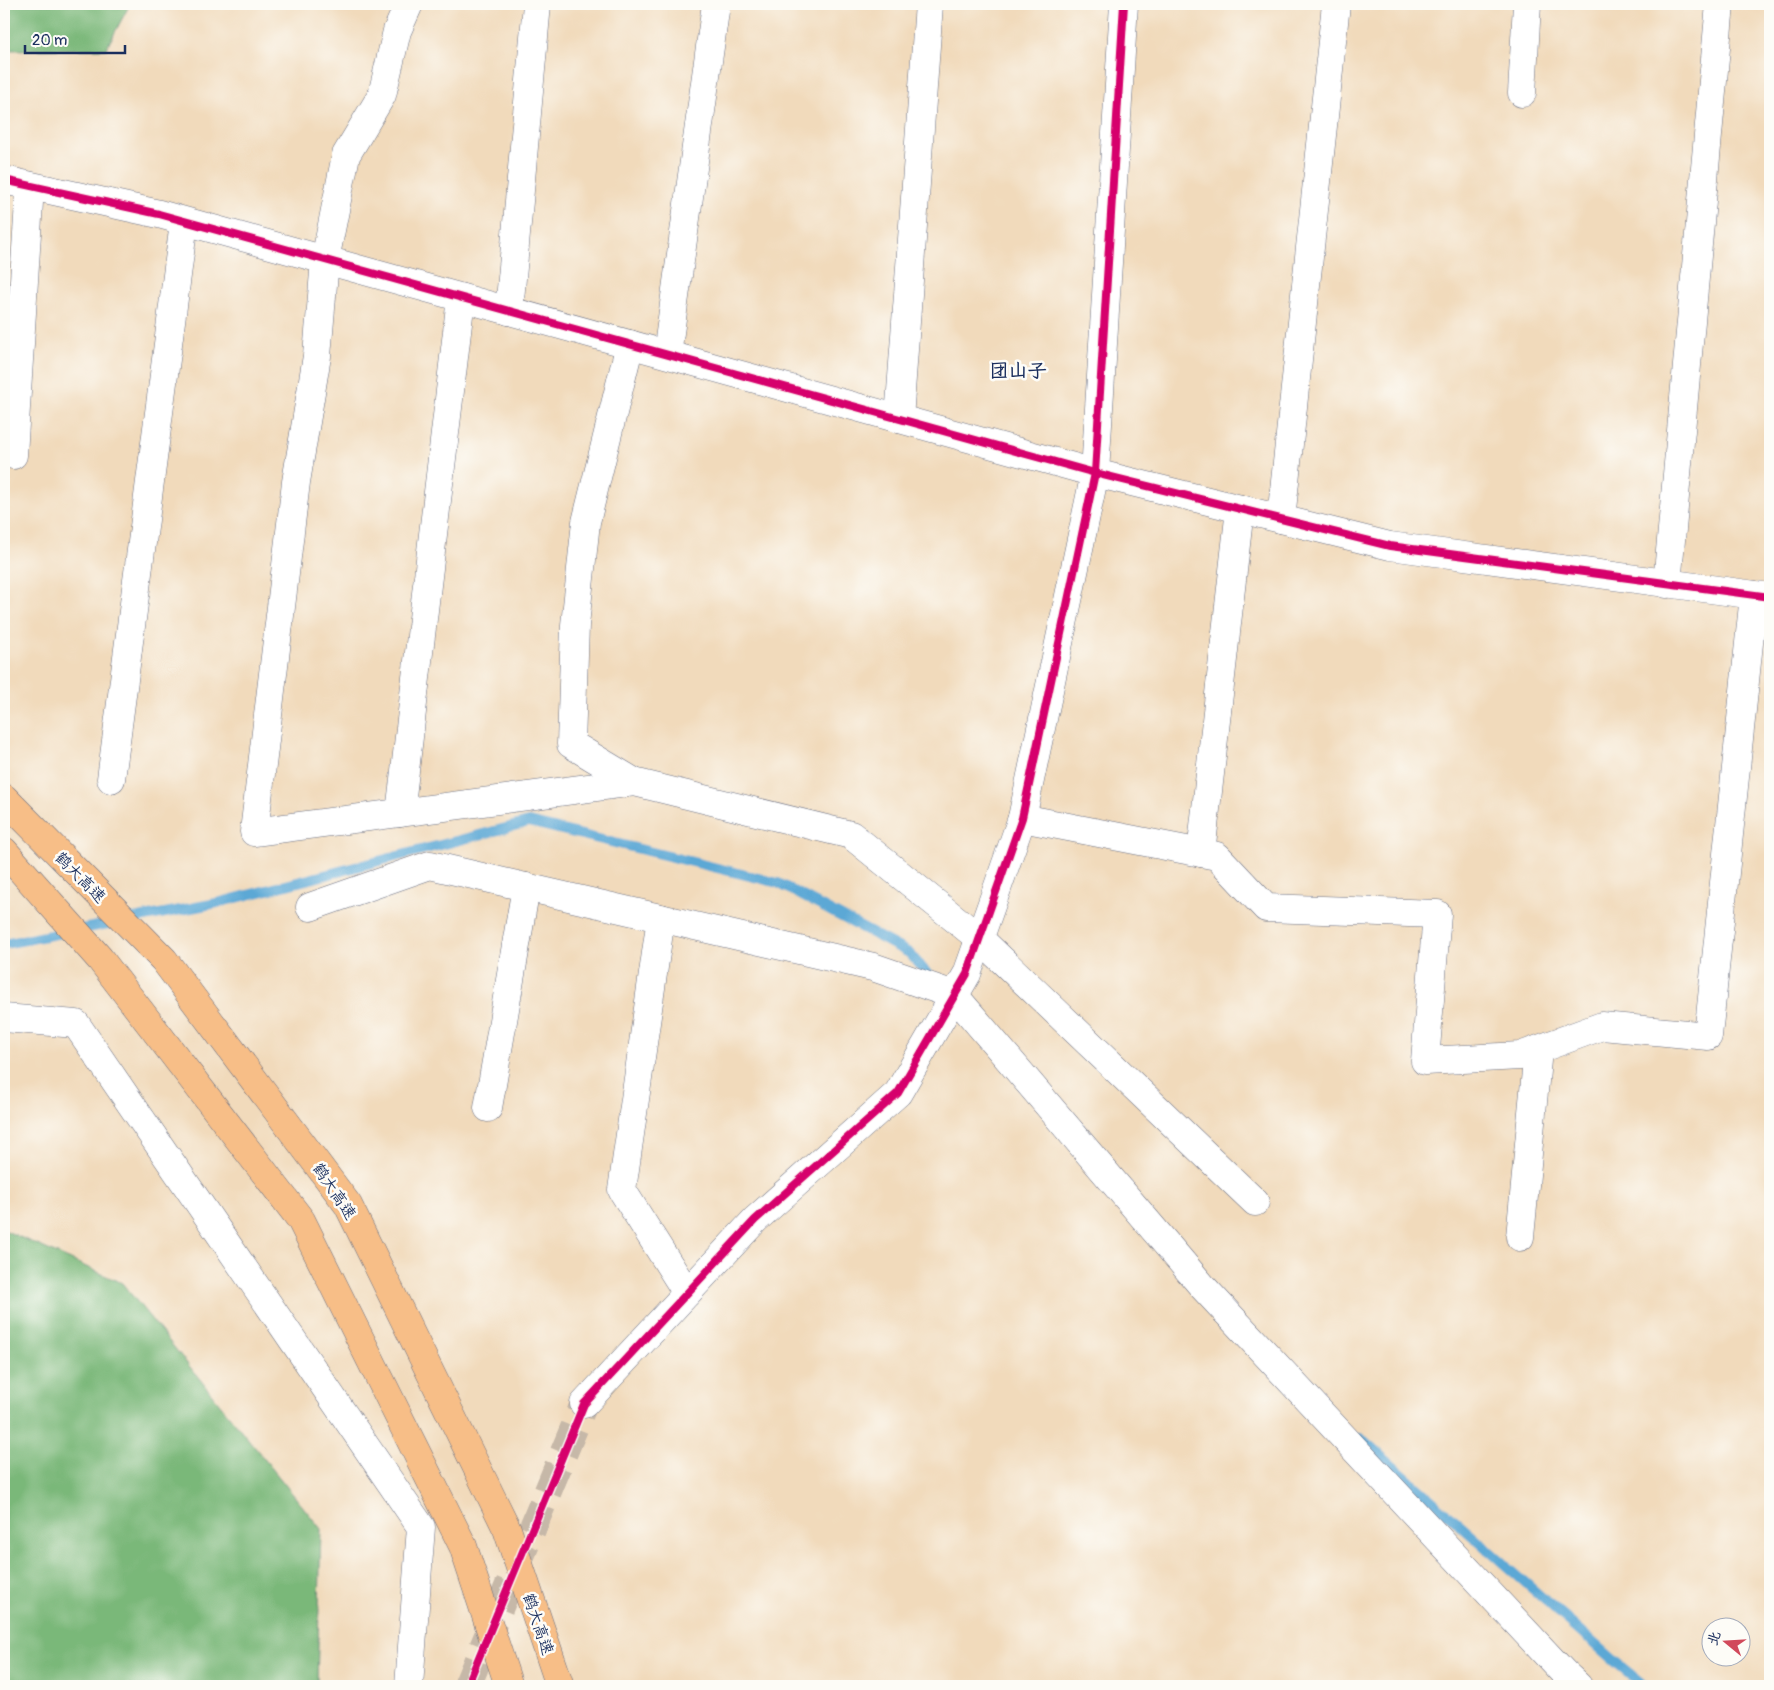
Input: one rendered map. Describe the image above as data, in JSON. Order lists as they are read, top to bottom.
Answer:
{
  "streets": {
    "highway": ["鹤大高速"]
  },
  "districts": ["团山子"],
  "scale_bar": "20 m",
  "north": "left"
}
